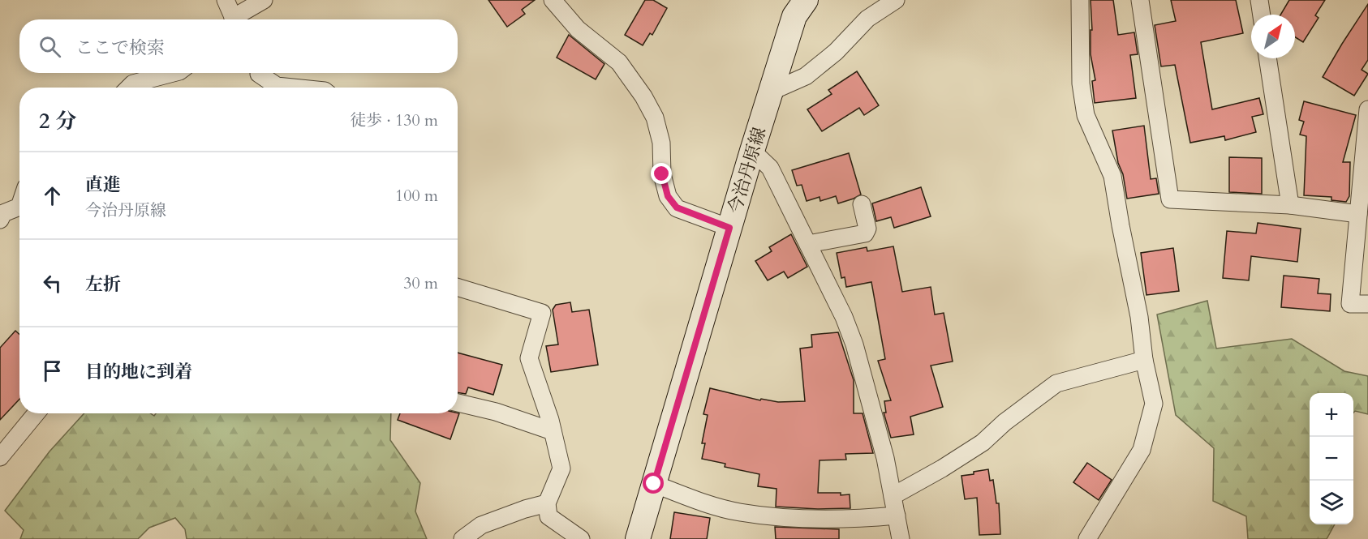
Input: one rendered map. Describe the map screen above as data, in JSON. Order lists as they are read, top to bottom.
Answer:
{
  "streets": {
    "main road": ["今治丹原線"]
  },
  "north": "top right",
  "page": {
    "search": "ここで検索",
    "heading": ["2 分", "徒歩 · 130 m"],
    "list": [
      ["直進", "今治丹原線", "100 m"],
      ["左折", "30 m"],
      "目的地に到着"
    ],
    "map_buttons": ["+", "−"]
  }
}
